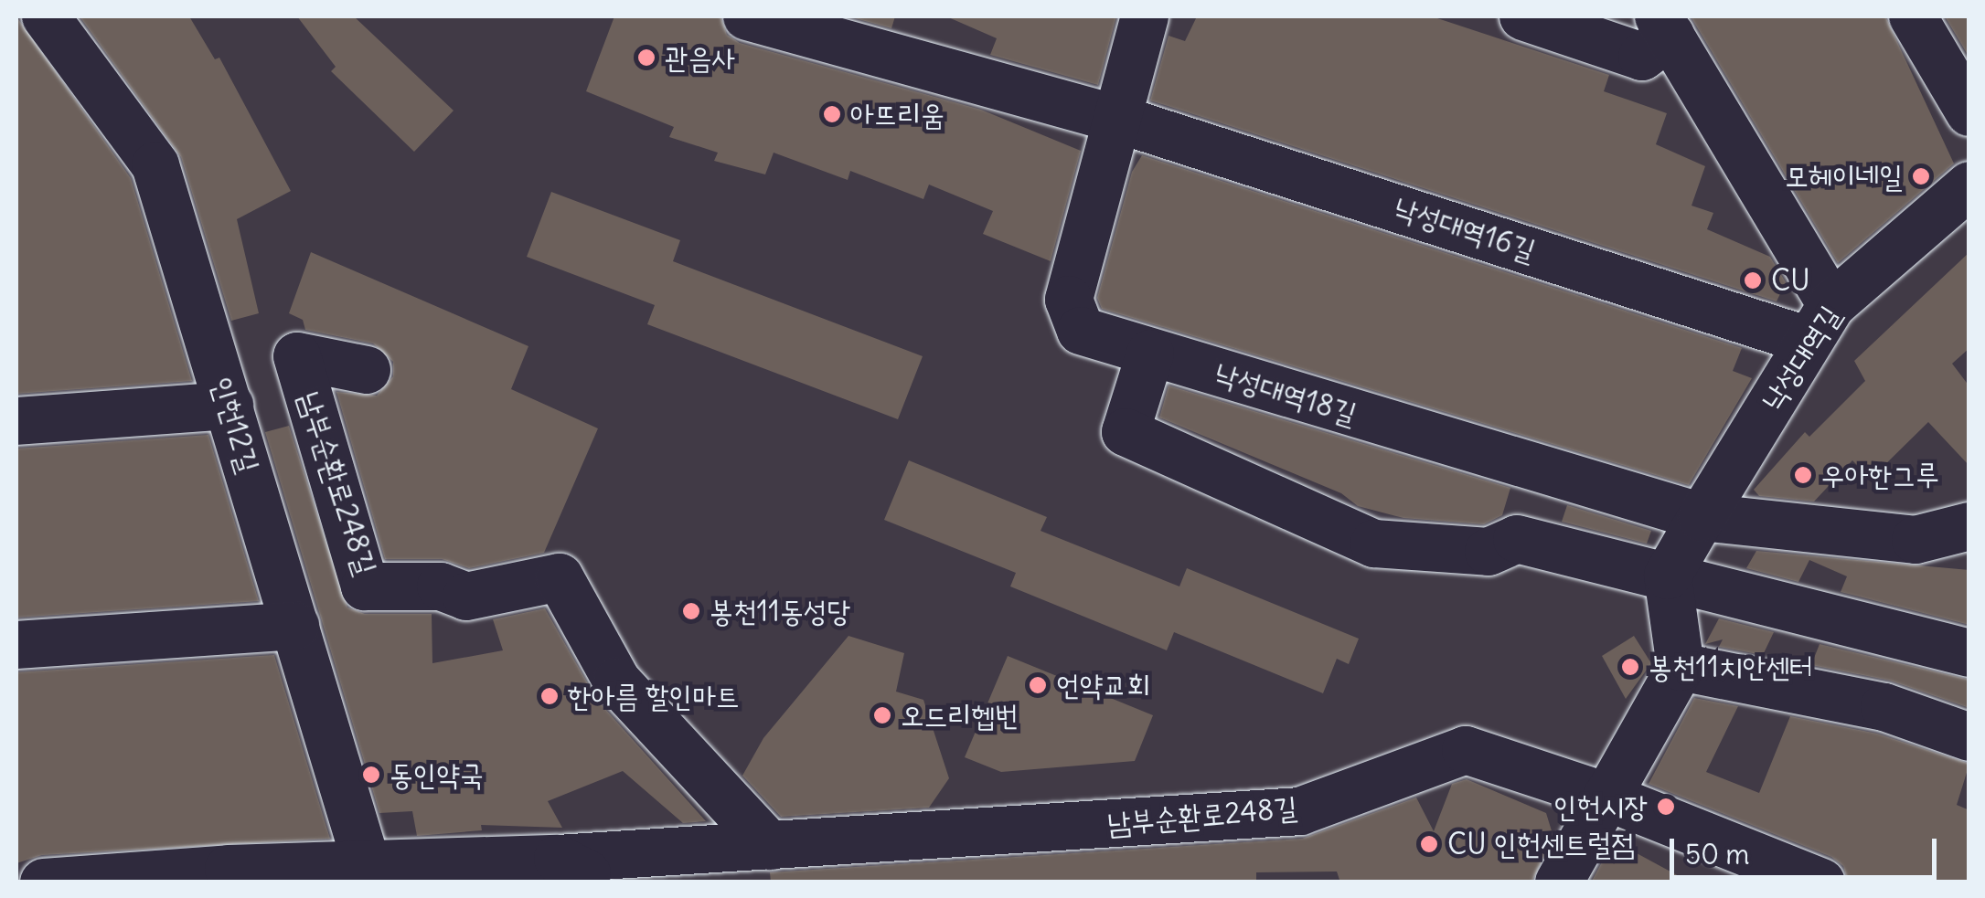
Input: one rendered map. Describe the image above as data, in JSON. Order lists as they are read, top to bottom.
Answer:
{
  "streets": {
    "street": [
      "낙성대역16길",
      "낙성대역길",
      "낙성대역18길",
      "인헌12길",
      "남부순환로248길"
    ]
  },
  "crossings": [
    ["낙성대역16길", "낙성대역길"],
    ["낙성대역16길", "낙성대역18길"],
    ["낙성대역길", "낙성대역18길"],
    ["인헌12길", "남부순환로248길"]
  ],
  "places": [
    "관음사",
    "아뜨리움",
    "모헤이네일",
    "CU",
    "우아한그루",
    "봉천11동성당",
    "봉천11치안센터",
    "언약교회",
    "한아름 할인마트",
    "오드리헵번",
    "동인약국",
    "인헌시장",
    "CU 인헌센트럴점"
  ],
  "scale_bar": "50 m"
}
